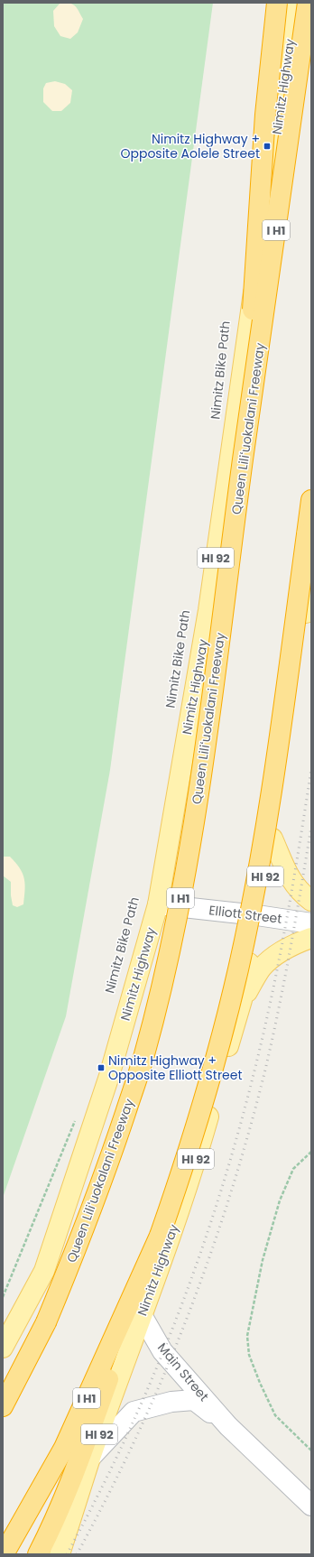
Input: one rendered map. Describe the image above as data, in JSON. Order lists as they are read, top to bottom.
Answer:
{
  "streets": {
    "highway": ["I H1", "Queen Liliʻuokalani Freeway"],
    "main road": ["Nimitz Highway", "HI 92"],
    "street": ["Elliott Street", "Main Street"]
  },
  "crossings": [
    ["Nimitz Highway", "Elliott Street"],
    ["Nimitz Highway", "Main Street"]
  ],
  "places": {
    "transit": ["Nimitz Highway + Opposite Aolele Street", "Nimitz Highway + Opposite Elliott Street"]
  }
}
